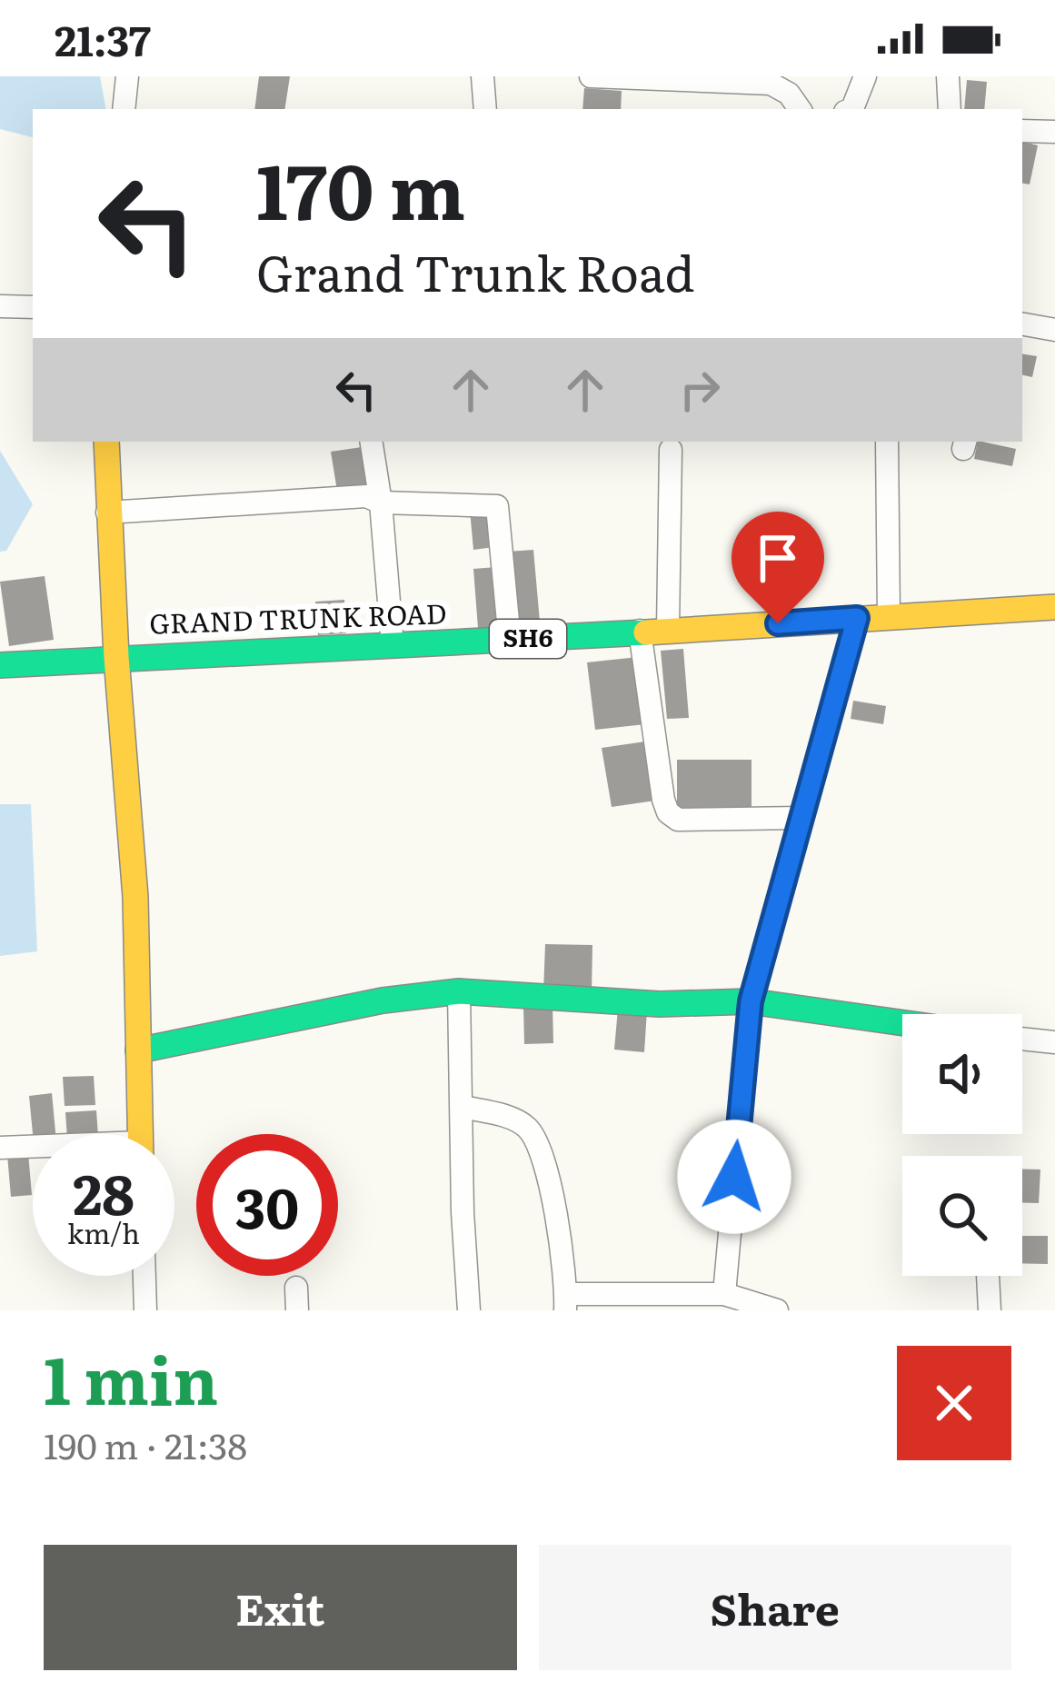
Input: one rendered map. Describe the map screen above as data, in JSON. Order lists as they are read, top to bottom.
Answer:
{
  "streets": {
    "street": ["GRAND TRUNK ROAD", "SH6"]
  },
  "page": {
    "status": "21:37",
    "turn": ["170 m", "Grand Trunk Road"],
    "speed": "28 km/h",
    "limit": "30",
    "heading": ["1 min", "190 m · 21:38"],
    "buttons": ["Exit", "Share"]
  }
}
